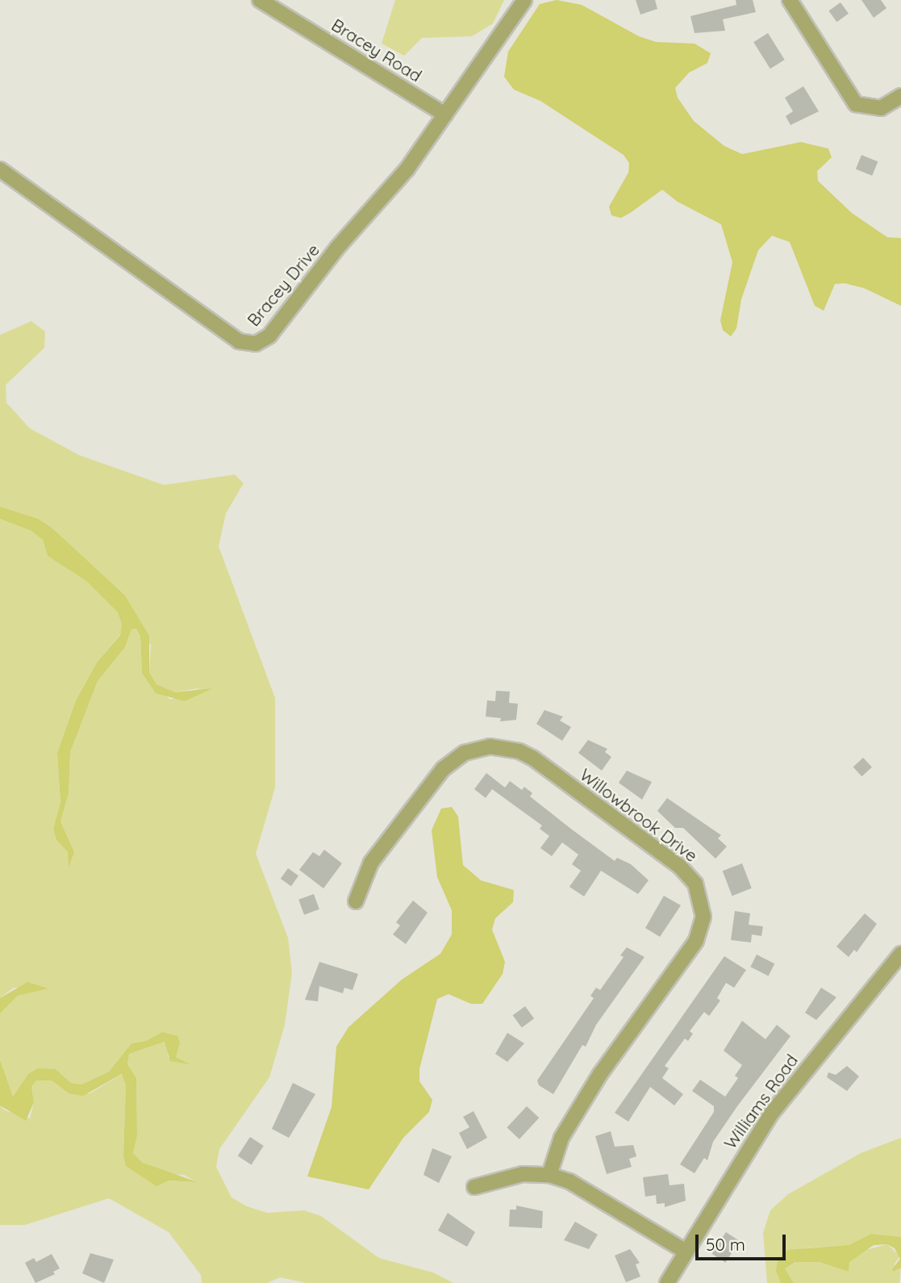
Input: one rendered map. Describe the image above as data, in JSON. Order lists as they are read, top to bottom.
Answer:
{
  "streets": {
    "street": [
      "Bracey Road",
      "Bracey Drive",
      "Willowbrook Drive",
      "Williams Road"
    ]
  },
  "crossings": [
    ["Bracey Road", "Bracey Drive"]
  ],
  "scale_bar": "50 m"
}
